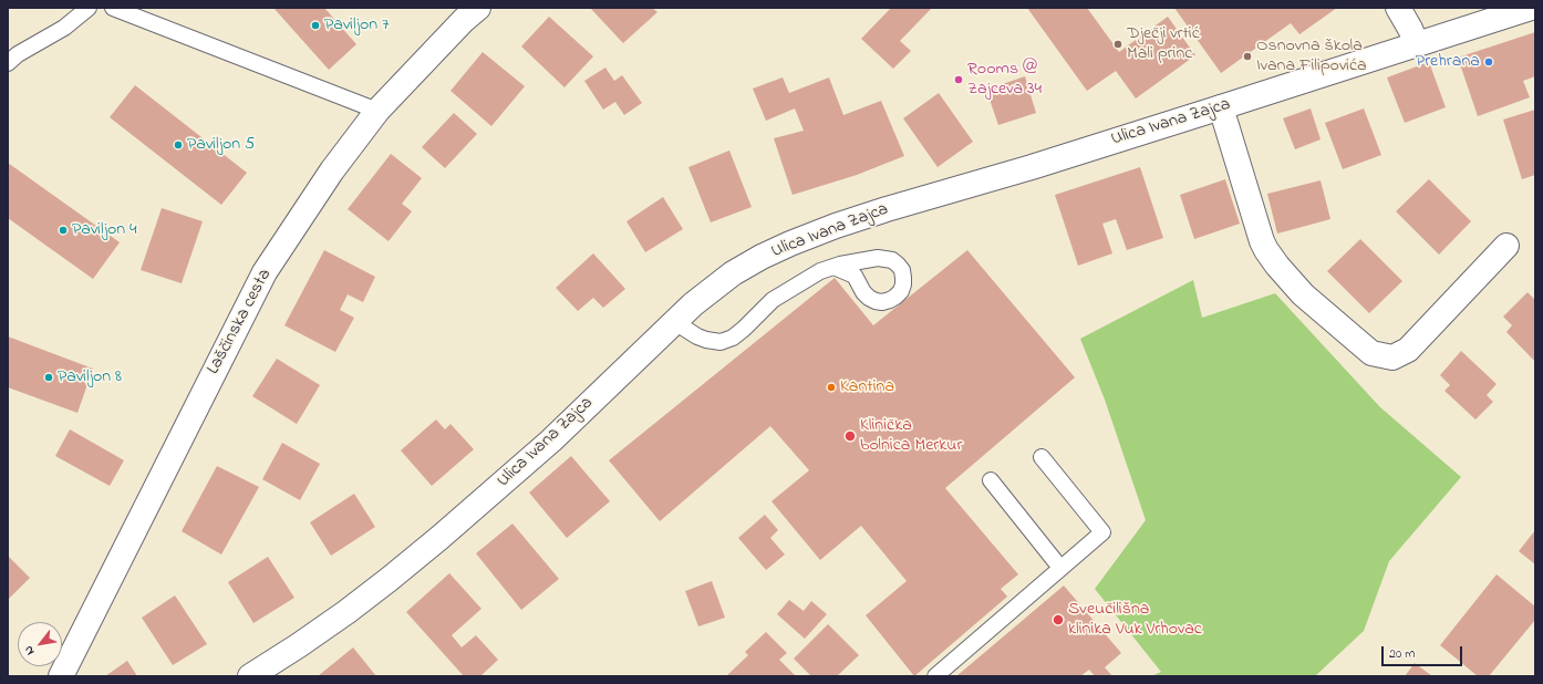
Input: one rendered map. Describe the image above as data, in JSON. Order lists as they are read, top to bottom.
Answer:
{
  "streets": {
    "main road": ["Ulica Ivana Zajca", "Laščinska cesta"]
  },
  "places": [
    "Paviljon 7",
    "Dječji vrtić Mali princ",
    "Osnovna škola Ivana Filipovića",
    "Prehrana",
    "Rooms @ Zajceva 34",
    "Paviljon 5",
    "Paviljon 4",
    "Paviljon 8",
    "Kantina",
    "Klinička bolnica Merkur",
    "Sveučilišna klinika Vuk Vrhovac"
  ],
  "scale_bar": "20 m",
  "north": "bottom left"
}
